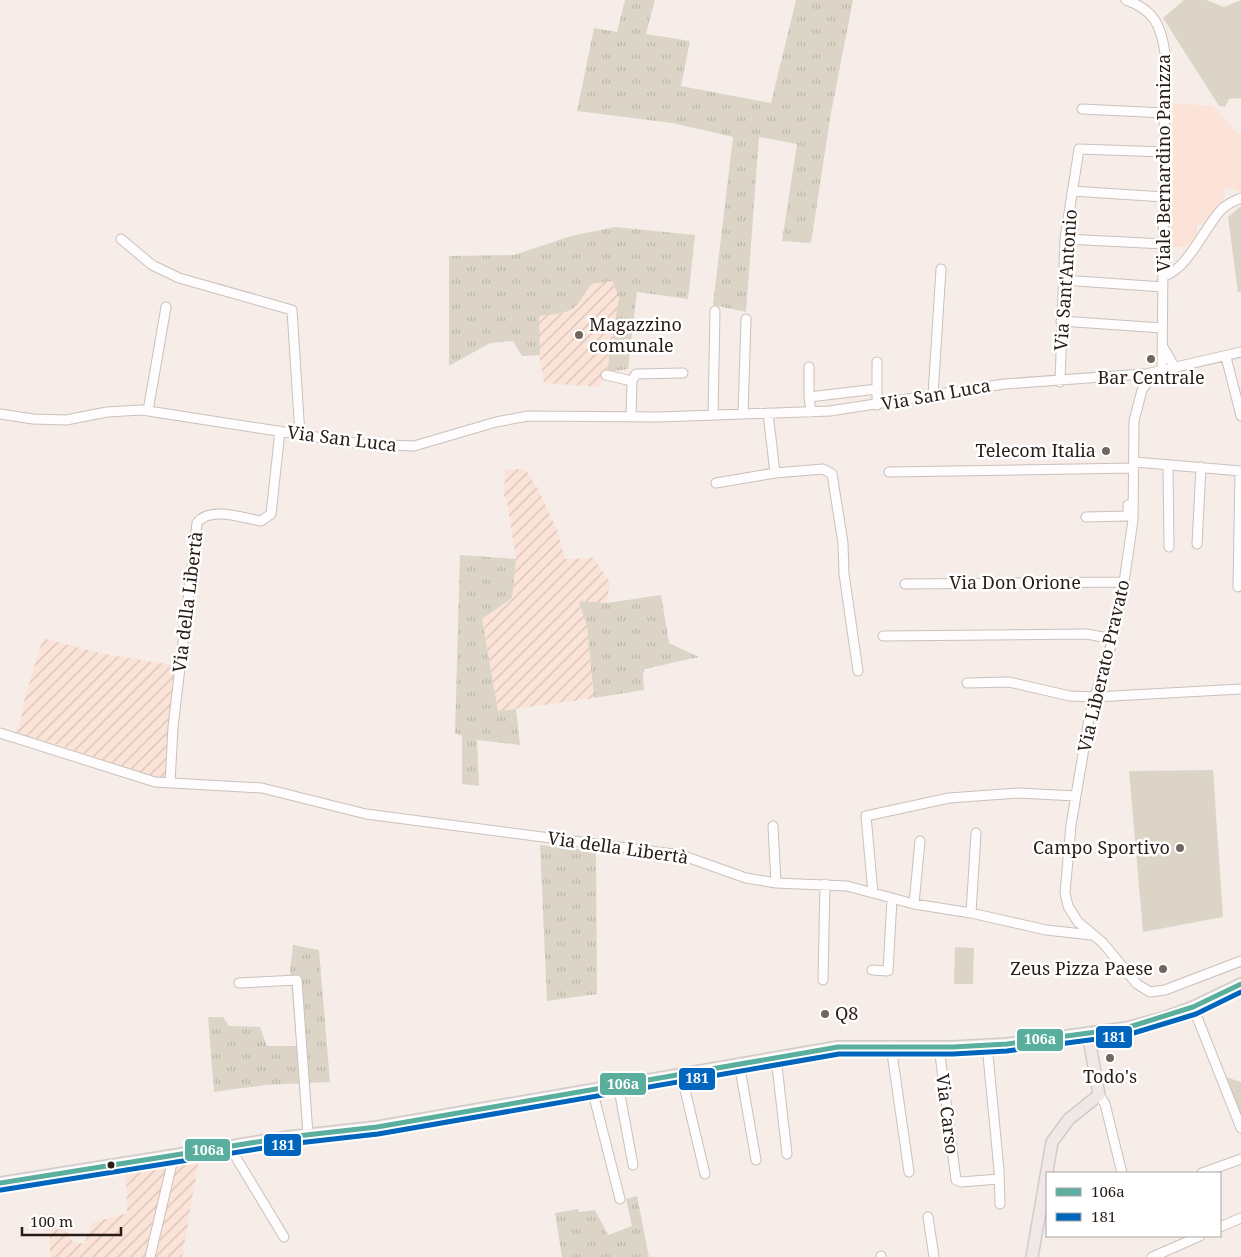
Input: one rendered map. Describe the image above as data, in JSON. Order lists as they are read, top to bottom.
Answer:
{
  "streets": {
    "street": [
      "Viale Bernardino Panizza",
      "Via Sant'Antonio",
      "Via San Luca",
      "Via Don Orione",
      "Via della Libertà",
      "Via Liberato Pravato",
      "Via Carso"
    ]
  },
  "crossings": [
    ["Viale Bernardino Panizza", "Via Sant'Antonio"],
    ["Via Sant'Antonio", "Via San Luca"],
    ["Via San Luca", "Via della Libertà"],
    ["Via San Luca", "Via Liberato Pravato"],
    ["Via Don Orione", "Via Liberato Pravato"],
    ["Via della Libertà", "Via Liberato Pravato"]
  ],
  "places": [
    "Magazzino comunale",
    "Bar Centrale",
    "Telecom Italia",
    "Campo Sportivo",
    "Zeus Pizza Paese",
    "Q8",
    "Todo's"
  ],
  "lines": ["transit line 106a", "transit line 181"],
  "legend": ["106a", "181"],
  "scale_bar": "100 m"
}
